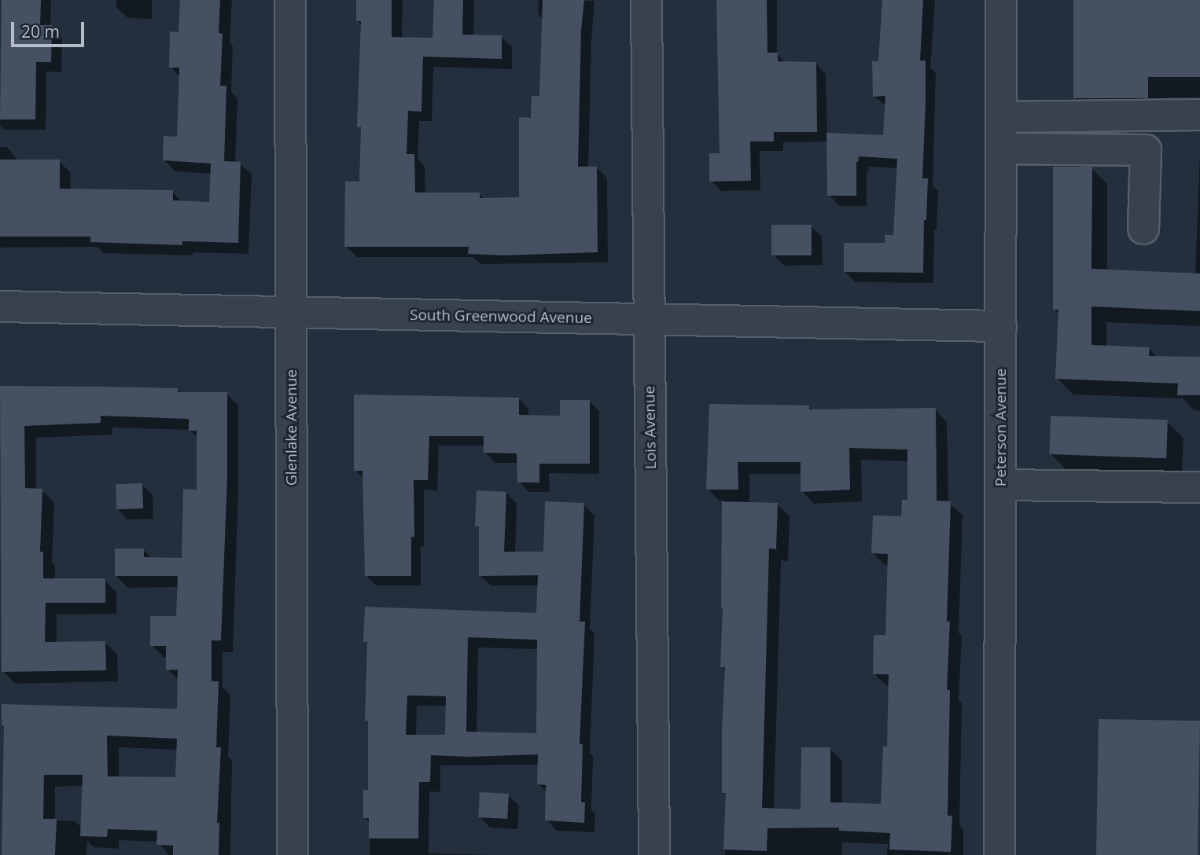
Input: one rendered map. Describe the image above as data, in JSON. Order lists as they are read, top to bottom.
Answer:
{
  "streets": {
    "street": [
      "South Greenwood Avenue",
      "Glenlake Avenue",
      "Lois Avenue",
      "Peterson Avenue"
    ]
  },
  "crossings": [
    ["South Greenwood Avenue", "Glenlake Avenue"],
    ["South Greenwood Avenue", "Lois Avenue"],
    ["South Greenwood Avenue", "Peterson Avenue"]
  ],
  "scale_bar": "20 m"
}
